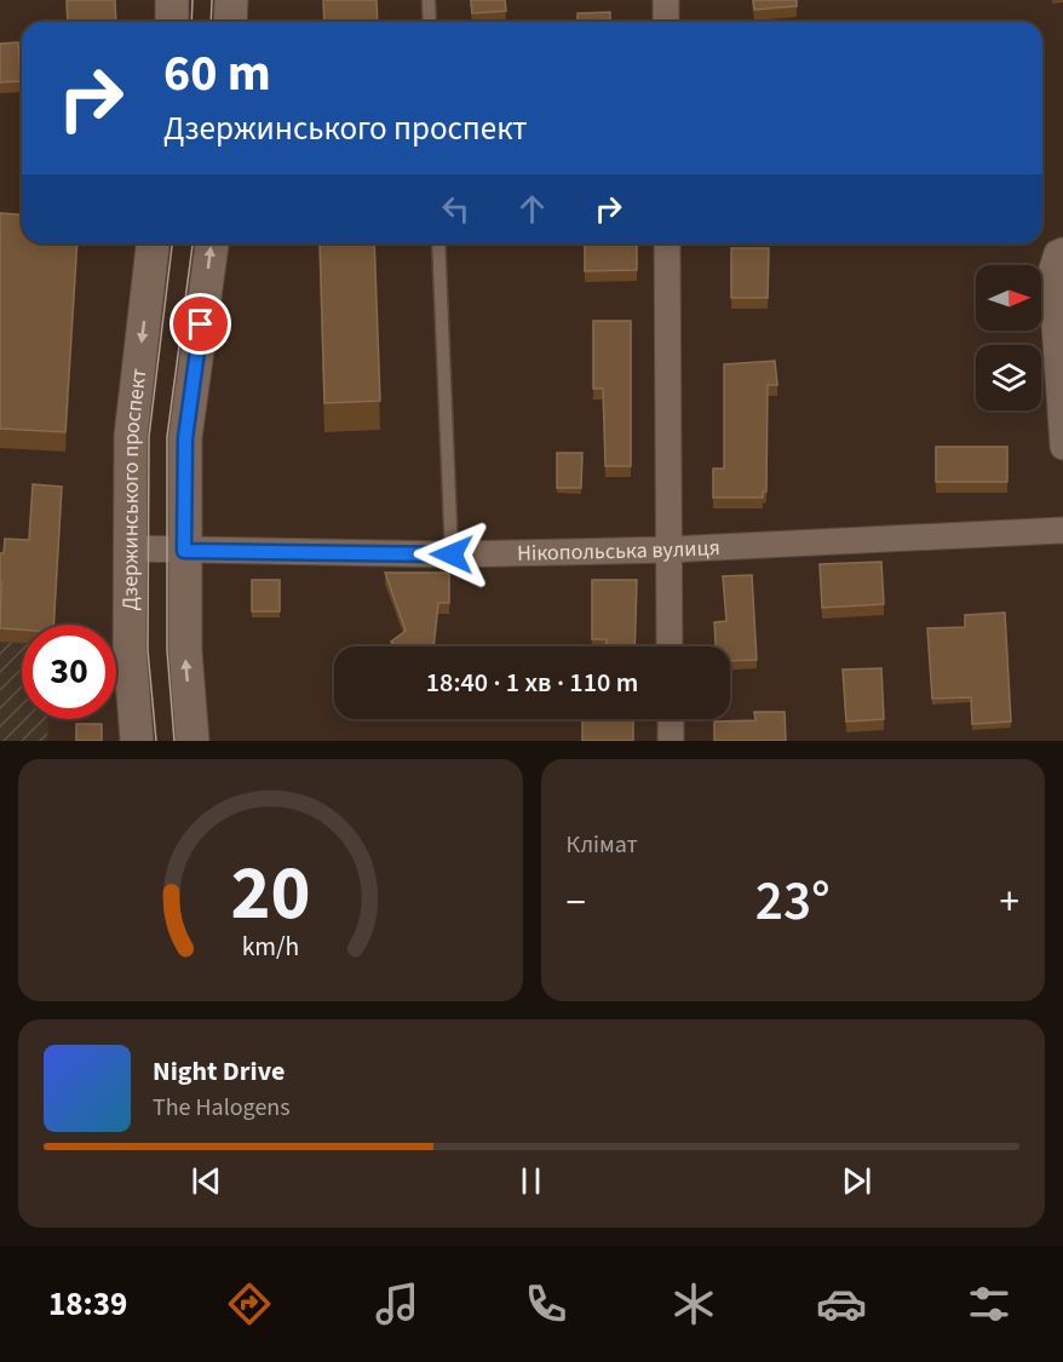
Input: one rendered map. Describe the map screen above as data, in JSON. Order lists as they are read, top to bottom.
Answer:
{
  "streets": {
    "street": ["Дзержинського проспект", "Нікопольська вулиця"]
  },
  "crossings": [
    ["Дзержинського проспект", "Нікопольська вулиця"]
  ],
  "north": "right",
  "page": {
    "turn": ["60 m", "Дзержинського проспект"],
    "limit": "30",
    "trip": "18:40 · 1 хв · 110 m",
    "tile": "Клімат",
    "heat": ["−", "23°", "+"],
    "song": ["Night Drive", "The Halogens"],
    "tabs": "18:39",
    "gauge": ["20", "km/h"]
  }
}
